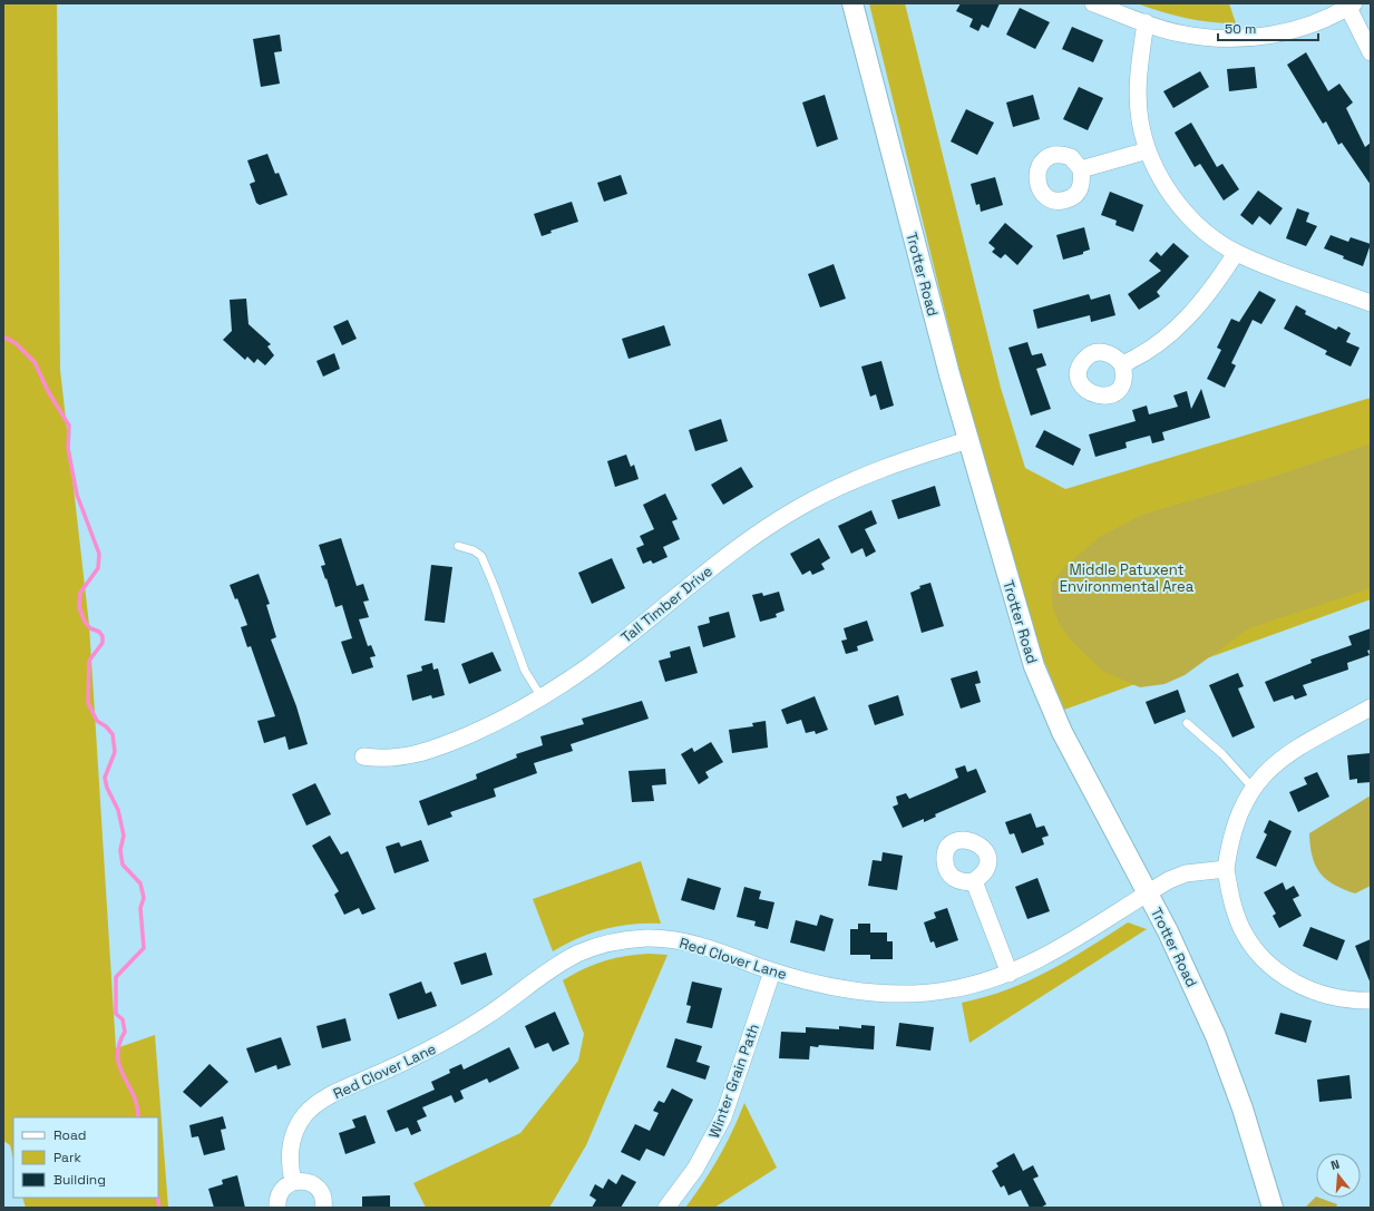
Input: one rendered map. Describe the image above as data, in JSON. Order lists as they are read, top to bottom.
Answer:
{
  "streets": {
    "street": [
      "Trotter Road",
      "Tall Timber Drive",
      "Red Clover Lane",
      "Winter Grain Path"
    ]
  },
  "crossings": [
    ["Trotter Road", "Tall Timber Drive"],
    ["Trotter Road", "Red Clover Lane"],
    ["Red Clover Lane", "Winter Grain Path"]
  ],
  "parks": ["Middle Patuxent Environmental Area"],
  "legend": ["Road", "Park", "Building"],
  "scale_bar": "50 m",
  "north": "top"
}
